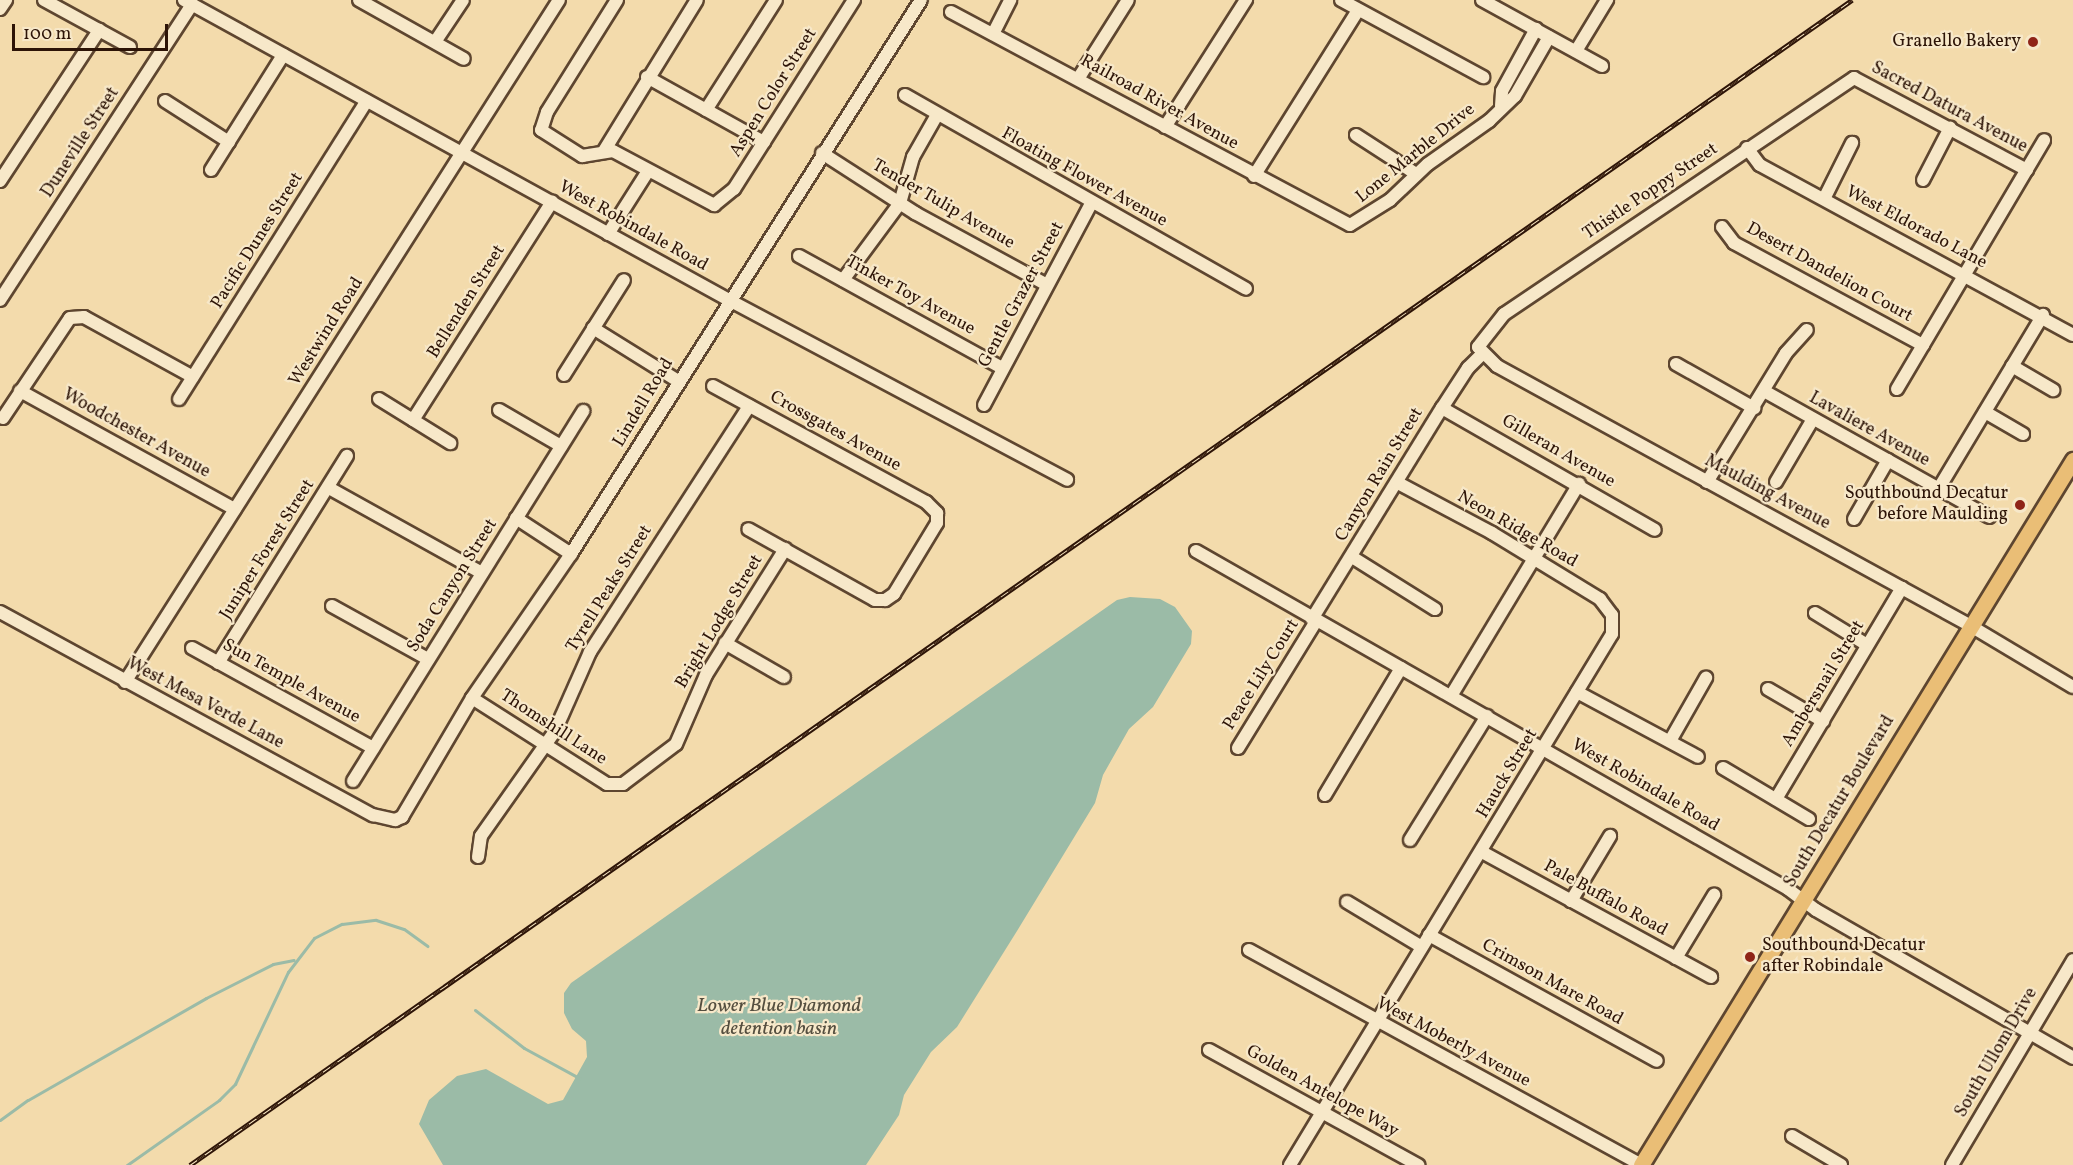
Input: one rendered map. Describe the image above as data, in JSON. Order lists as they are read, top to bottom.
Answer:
{
  "streets": {
    "main road": ["South Decatur Boulevard"],
    "street": [
      "Aspen Color Street",
      "Railroad River Avenue",
      "Sacred Datura Avenue",
      "Duneville Street",
      "Lone Marble Drive",
      "Floating Flower Avenue",
      "Thistle Poppy Street",
      "Tender Tulip Avenue",
      "West Robindale Road",
      "West Eldorado Lane",
      "Pacific Dunes Street",
      "Desert Dandelion Court",
      "Gentle Grazer Street",
      "Tinker Toy Avenue",
      "Bellenden Street",
      "Westwind Road",
      "Lindell Road",
      "Lavaliere Avenue",
      "Crossgates Avenue",
      "Woodchester Avenue",
      "Gilleran Avenue",
      "Canyon Rain Street",
      "Maulding Avenue",
      "Neon Ridge Road",
      "Juniper Forest Street",
      "Soda Canyon Street",
      "Tyrell Peaks Street",
      "Bright Lodge Street",
      "Peace Lily Court",
      "Sun Temple Avenue",
      "Ambersnail Street",
      "West Mesa Verde Lane",
      "Thomshill Lane",
      "Hauck Street",
      "Pale Buffalo Road",
      "Crimson Mare Road",
      "West Moberly Avenue",
      "South Ullom Drive",
      "Golden Antelope Way"
    ]
  },
  "crossings": [
    ["Railroad River Avenue", "Lone Marble Drive"],
    ["Sacred Datura Avenue", "Thistle Poppy Street"],
    ["Duneville Street", "West Robindale Road"],
    ["Floating Flower Avenue", "Gentle Grazer Street"],
    ["Thistle Poppy Street", "West Eldorado Lane"],
    ["Thistle Poppy Street", "Canyon Rain Street"],
    ["Thistle Poppy Street", "Maulding Avenue"],
    ["Tender Tulip Avenue", "Gentle Grazer Street"],
    ["Tender Tulip Avenue", "Lindell Road"],
    ["West Robindale Road", "Pacific Dunes Street"],
    ["West Robindale Road", "Bellenden Street"],
    ["West Robindale Road", "Westwind Road"],
    ["West Robindale Road", "Lindell Road"],
    ["West Robindale Road", "Canyon Rain Street"],
    ["West Robindale Road", "Peace Lily Court"],
    ["West Robindale Road", "Hauck Street"],
    ["West Robindale Road", "South Decatur Boulevard"],
    ["West Robindale Road", "South Ullom Drive"],
    ["Gentle Grazer Street", "Tinker Toy Avenue"],
    ["Westwind Road", "Woodchester Avenue"],
    ["Westwind Road", "West Mesa Verde Lane"],
    ["Lindell Road", "West Mesa Verde Lane"],
    ["Lindell Road", "Thomshill Lane"],
    ["Crossgates Avenue", "Tyrell Peaks Street"],
    ["Crossgates Avenue", "Bright Lodge Street"],
    ["Gilleran Avenue", "Canyon Rain Street"],
    ["Canyon Rain Street", "Maulding Avenue"],
    ["Canyon Rain Street", "Neon Ridge Road"],
    ["Canyon Rain Street", "Peace Lily Court"],
    ["Maulding Avenue", "Ambersnail Street"],
    ["Maulding Avenue", "South Decatur Boulevard"],
    ["Neon Ridge Road", "Hauck Street"],
    ["Juniper Forest Street", "Sun Temple Avenue"],
    ["Soda Canyon Street", "Sun Temple Avenue"],
    ["Tyrell Peaks Street", "Thomshill Lane"],
    ["Bright Lodge Street", "Thomshill Lane"],
    ["Hauck Street", "Pale Buffalo Road"],
    ["Hauck Street", "Crimson Mare Road"],
    ["Hauck Street", "West Moberly Avenue"],
    ["Hauck Street", "Golden Antelope Way"],
    ["South Decatur Boulevard", "West Moberly Avenue"]
  ],
  "water": ["Lower Blue Diamond detention basin"],
  "places": ["Granello Bakery", "Southbound Decatur before Maulding", "Southbound Decatur after Robindale"],
  "scale_bar": "100 m"
}
